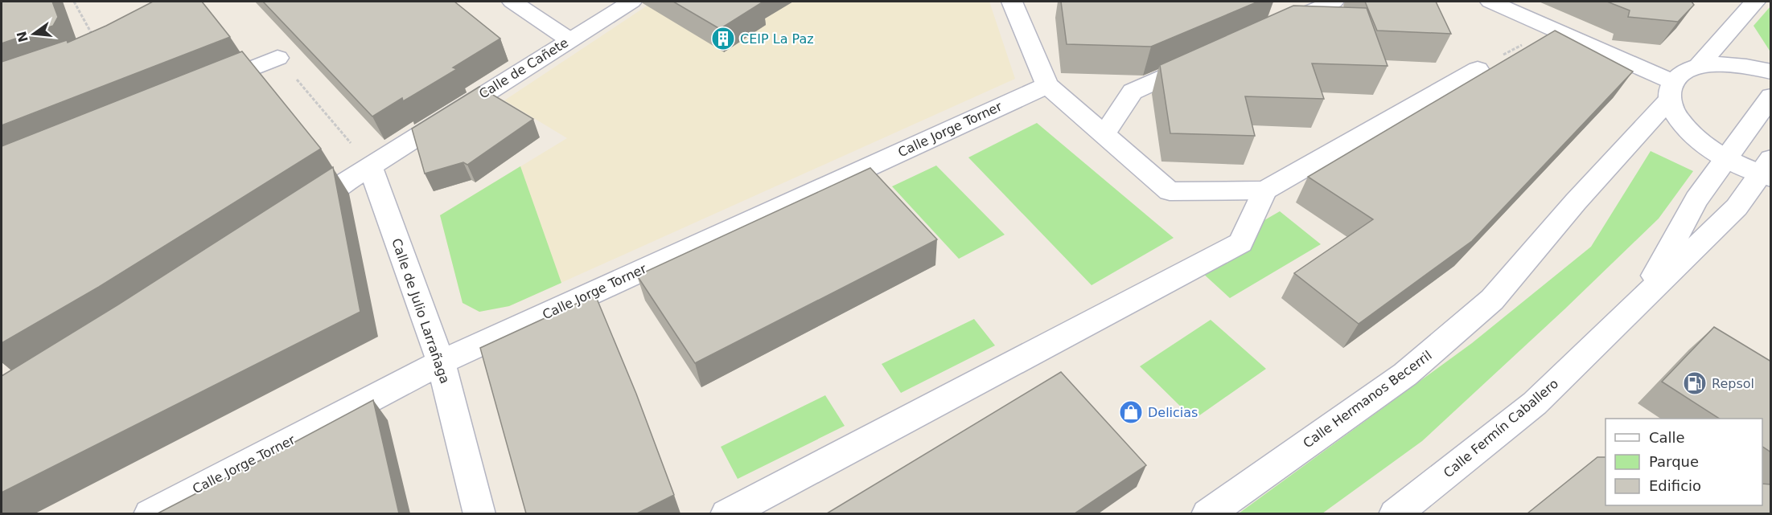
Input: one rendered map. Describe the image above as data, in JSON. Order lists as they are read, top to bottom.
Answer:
{
  "streets": {
    "street": [
      "Calle de Cañete",
      "Calle Jorge Torner",
      "Calle de Julio Larrañaga",
      "Calle Hermanos Becerril",
      "Calle Fermín Caballero"
    ]
  },
  "crossings": [
    ["Calle de Cañete", "Calle de Julio Larrañaga"],
    ["Calle Jorge Torner", "Calle de Julio Larrañaga"]
  ],
  "places": {
    "building": ["CEIP La Paz"],
    "fuel station": ["Repsol"],
    "shop": ["Delicias"]
  },
  "legend": ["Calle", "Parque", "Edificio"],
  "north": "left"
}
